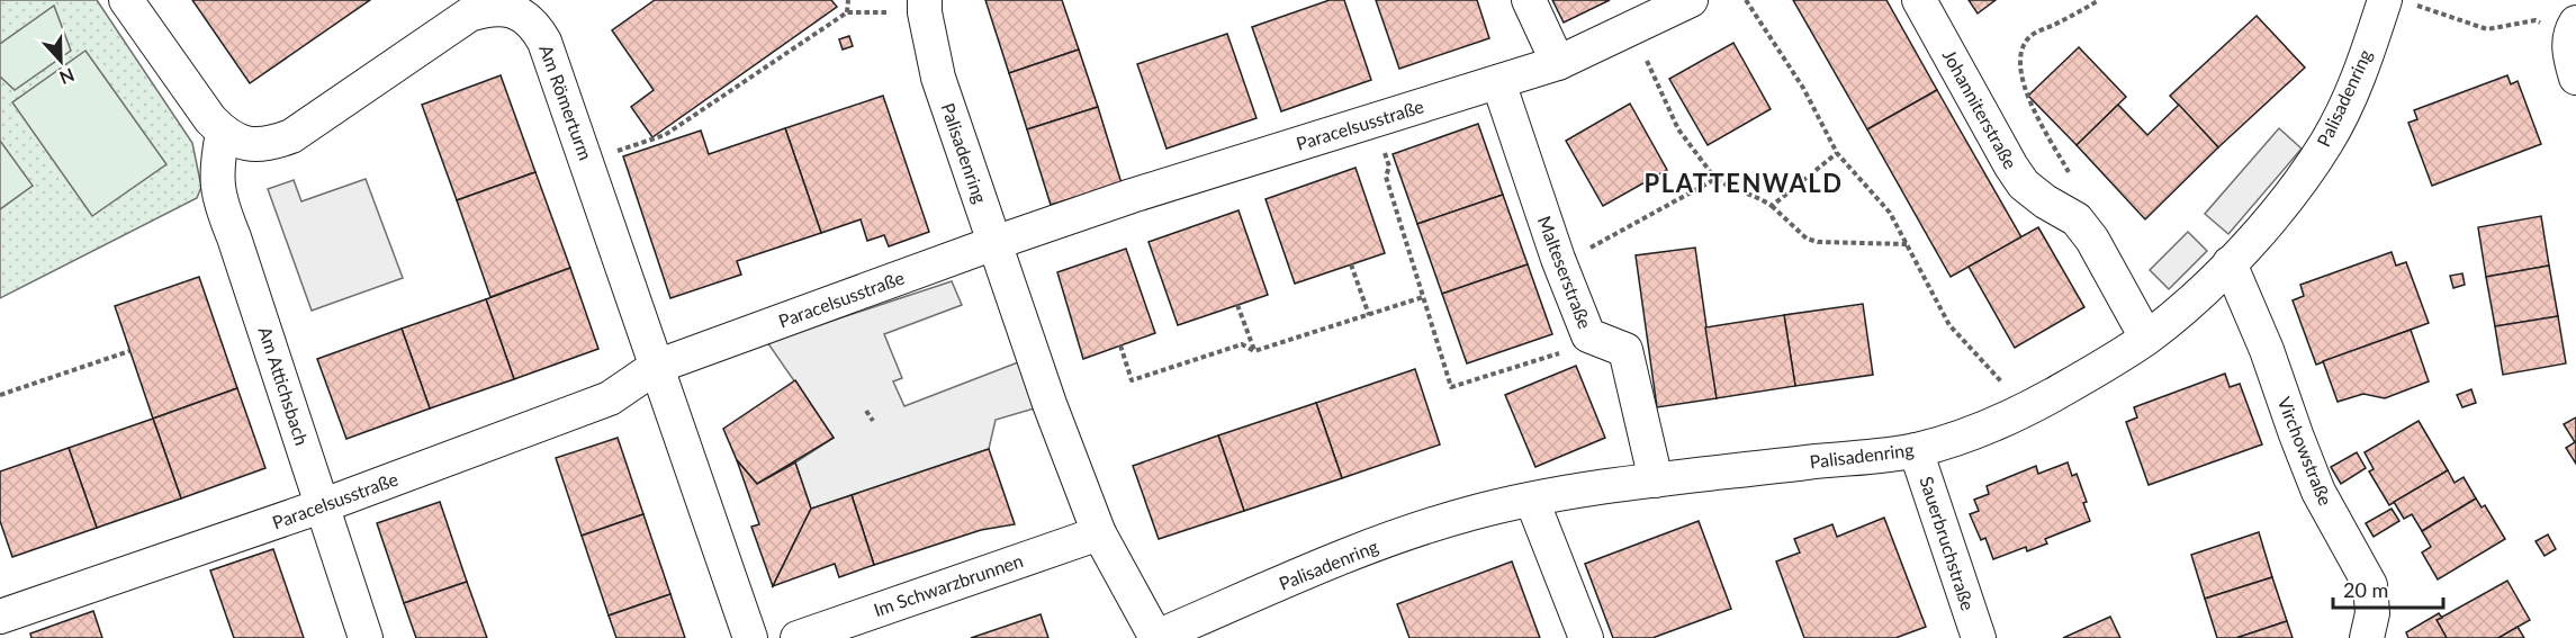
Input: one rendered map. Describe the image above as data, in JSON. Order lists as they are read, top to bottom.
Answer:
{
  "streets": {
    "street": [
      "Palisadenring",
      "Am Römerturm",
      "Johanniterstraße",
      "Paracelsusstraße",
      "Malteserstraße",
      "Am Attichsbach",
      "Virchowstraße",
      "Sauerbruchstraße",
      "Im Schwarzbrunnen"
    ]
  },
  "crossings": [
    ["Palisadenring", "Johanniterstraße"],
    ["Palisadenring", "Paracelsusstraße"],
    ["Palisadenring", "Malteserstraße"],
    ["Palisadenring", "Virchowstraße"],
    ["Palisadenring", "Sauerbruchstraße"],
    ["Palisadenring", "Im Schwarzbrunnen"],
    ["Am Römerturm", "Paracelsusstraße"],
    ["Am Römerturm", "Am Attichsbach"],
    ["Paracelsusstraße", "Malteserstraße"],
    ["Paracelsusstraße", "Am Attichsbach"]
  ],
  "districts": ["PLATTENWALD"],
  "scale_bar": "20 m",
  "north": "bottom"
}
